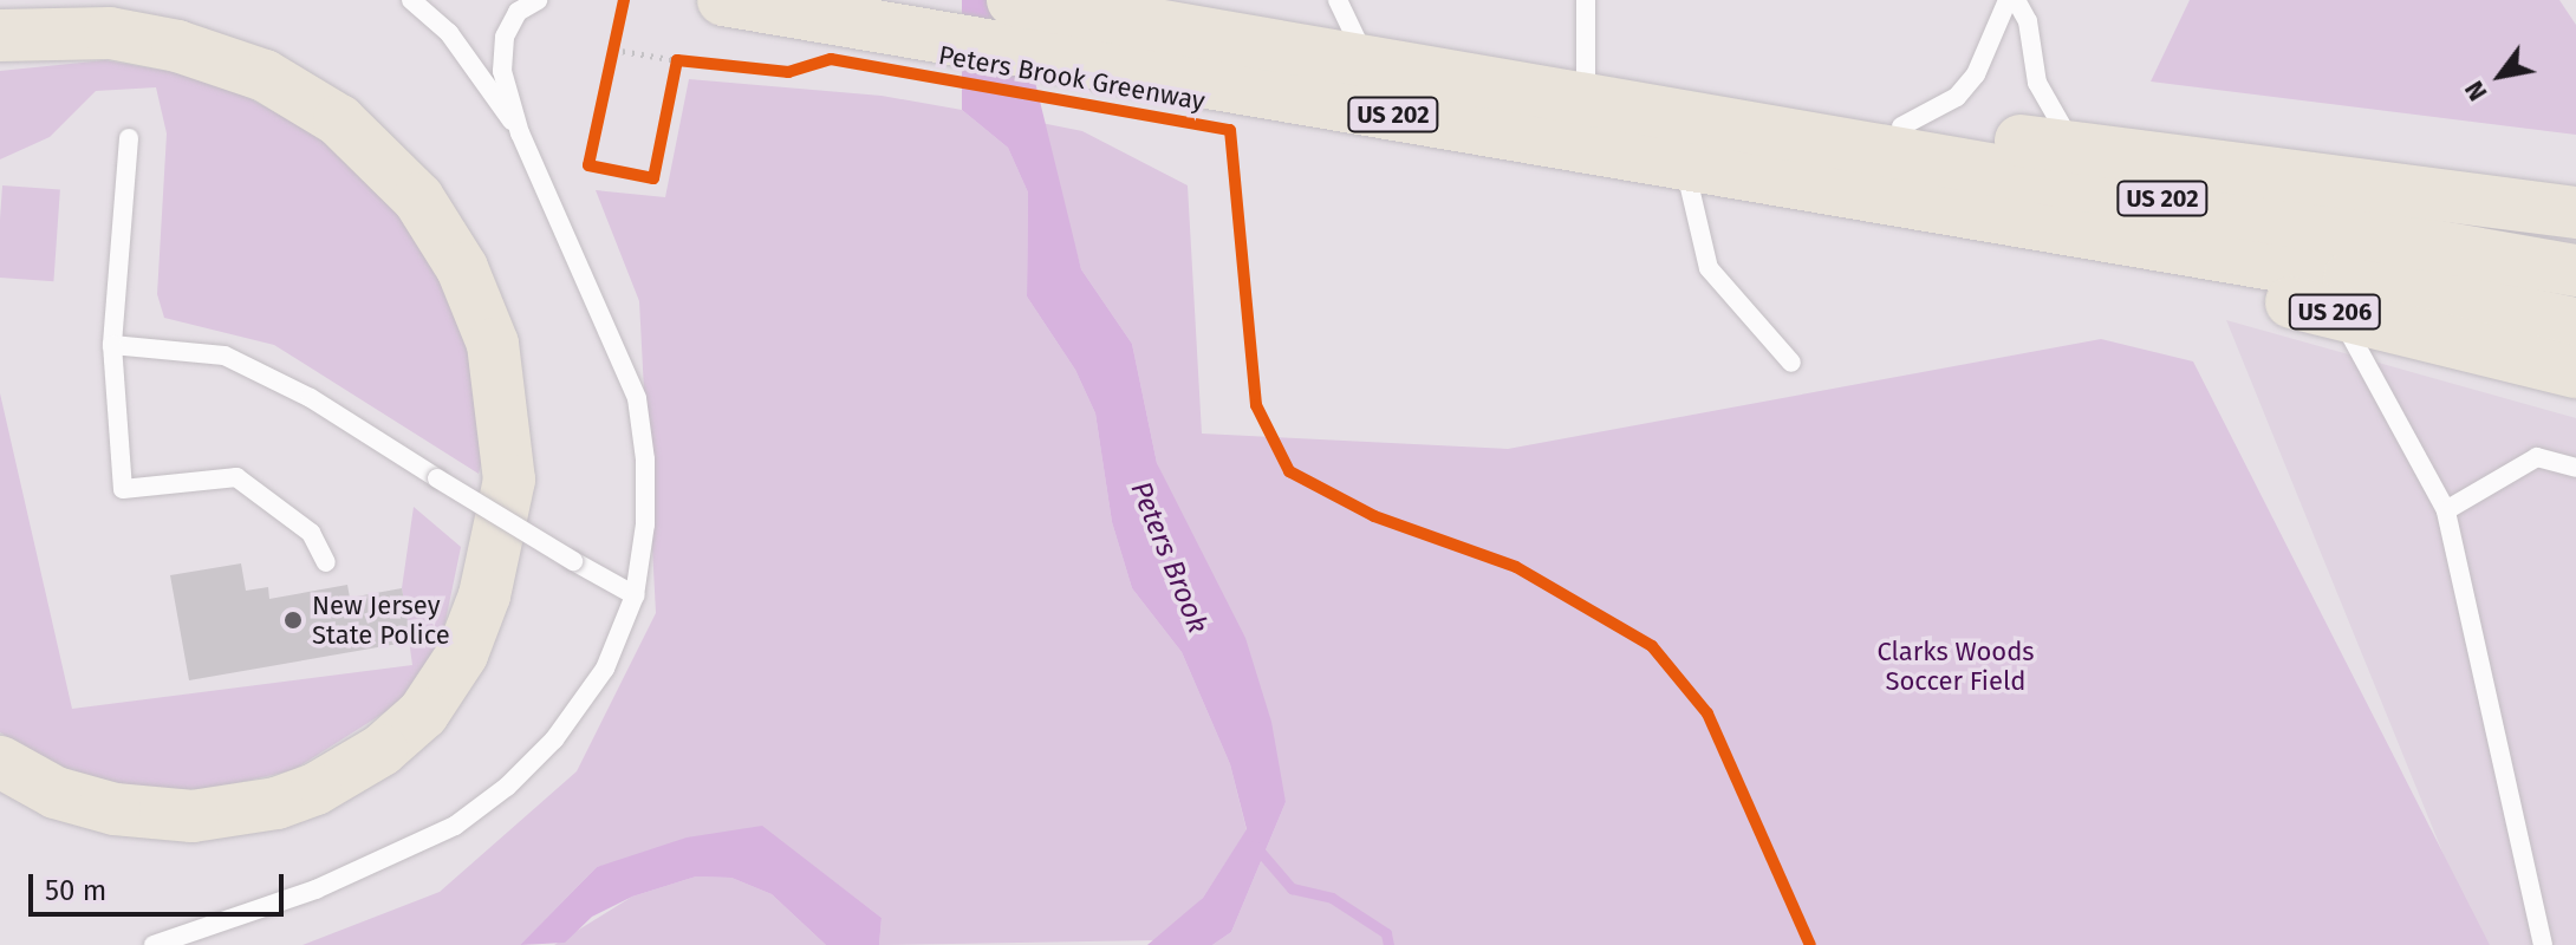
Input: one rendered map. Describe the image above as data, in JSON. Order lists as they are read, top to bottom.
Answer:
{
  "streets": {
    "highway": ["US 202", "US 206"],
    "cycle path": ["Peters Brook Greenway"]
  },
  "crossings": [
    ["US 202", "US 206"]
  ],
  "water": ["Peters Brook"],
  "parks": ["Clarks Woods Soccer Field"],
  "places": ["New Jersey State Police"],
  "scale_bar": "50 m",
  "north": "bottom left"
}
